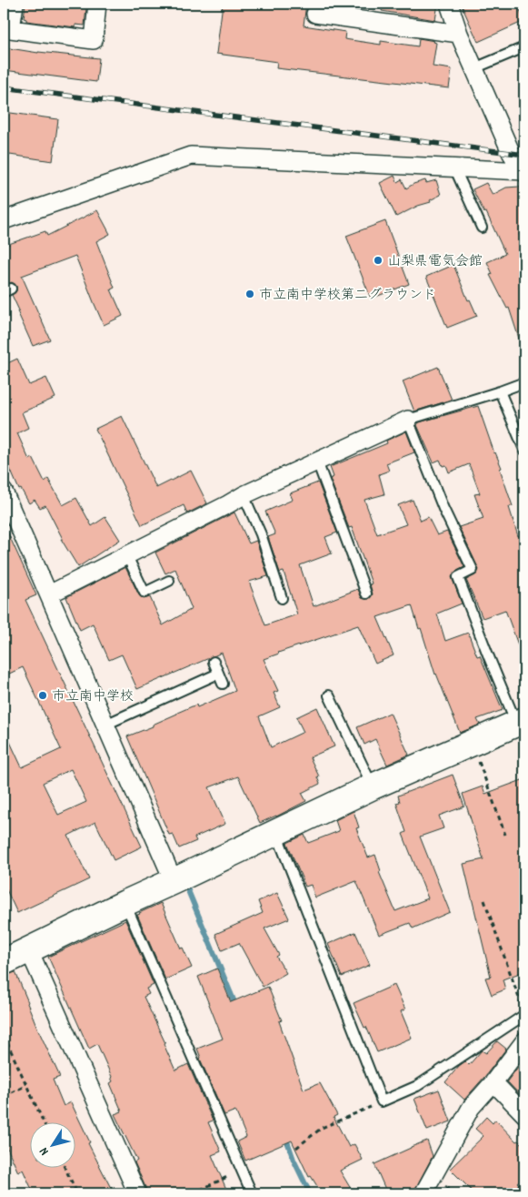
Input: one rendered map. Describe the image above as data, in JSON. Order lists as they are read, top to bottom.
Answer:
{
  "places": ["山梨県電気会館", "市立南中学校第二グラウンド", "市立南中学校"],
  "north": "bottom left"
}
